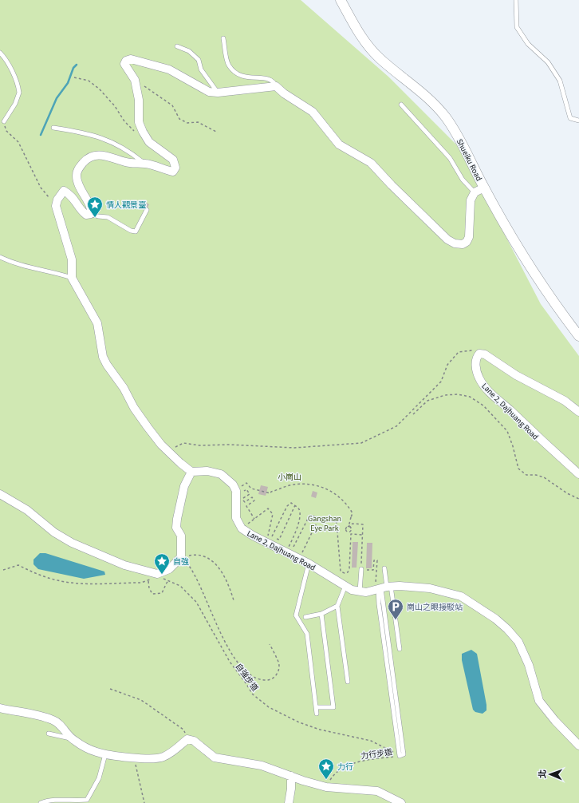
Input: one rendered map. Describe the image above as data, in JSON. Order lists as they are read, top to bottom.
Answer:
{
  "streets": {
    "street": ["Shueiku Road", "Lane 2, Dajhuang Road"],
    "path": ["自強步道", "力行步道"]
  },
  "crossings": [
    ["自強步道", "力行步道"]
  ],
  "parks": ["小崗山", "Gangshan Eye Park"],
  "places": {
    "place": ["情人觀景臺", "自強", "力行"],
    "parking": ["崗山之眼接駁站"]
  },
  "north": "left"
}
